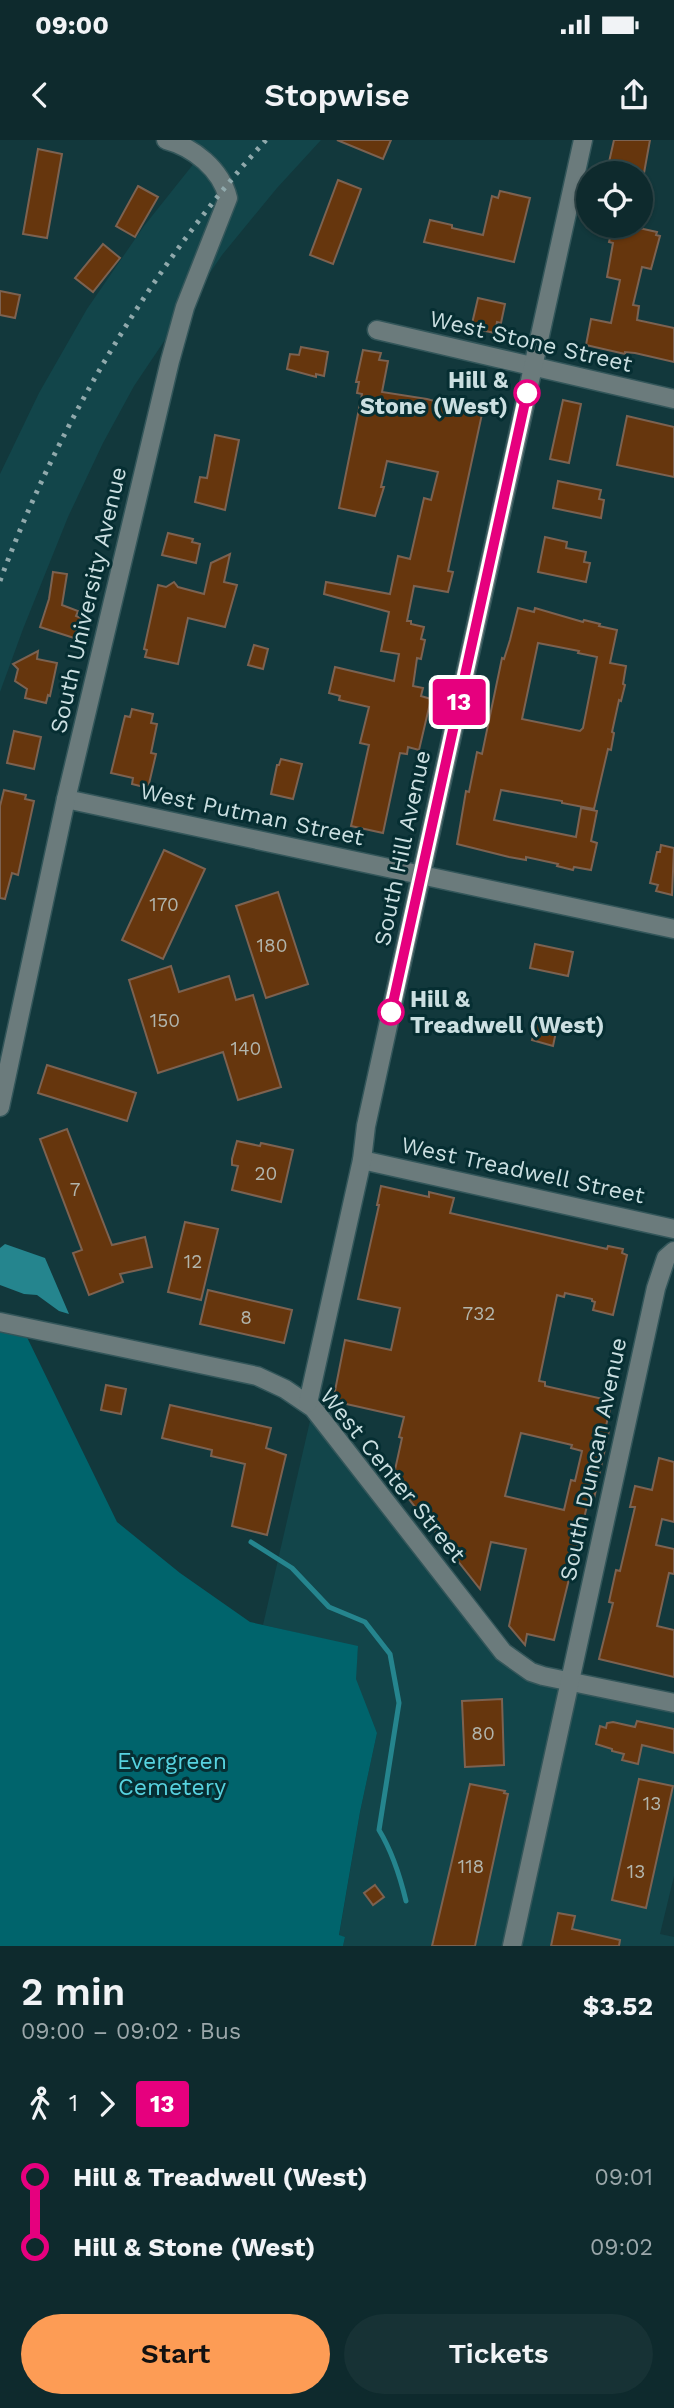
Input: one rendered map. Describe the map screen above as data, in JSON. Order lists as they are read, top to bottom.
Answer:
{
  "streets": {
    "street": [
      "West Stone Street",
      "South University Avenue",
      "West Putman Street",
      "South Hill Avenue",
      "West Treadwell Street",
      "South Duncan Avenue",
      "West Center Street"
    ]
  },
  "crossings": [
    ["West Stone Street", "South Hill Avenue"],
    ["South University Avenue", "West Putman Street"],
    ["West Putman Street", "South Hill Avenue"],
    ["South Hill Avenue", "West Treadwell Street"],
    ["South Hill Avenue", "West Center Street"],
    ["South Duncan Avenue", "West Center Street"]
  ],
  "parks": ["Evergreen Cemetery"],
  "places": ["Hill & Stone (West)", "Hill & Treadwell (West)"],
  "lines": ["bus line 13"],
  "house_numbers": [
    "170",
    "180",
    "150",
    "140",
    "20",
    "7",
    "12",
    "732",
    "8",
    "80",
    "13",
    "118",
    "13"
  ],
  "page": {
    "status": "09:00",
    "header": "Stopwise",
    "on_map": "13",
    "heading": ["2 min", "09:00 – 09:02 · Bus", "$3.52"],
    "legs": ["1", "13"],
    "list": [
      {
        "name": "Hill & Treadwell (West)",
        "value": "09:01"
      },
      {
        "name": "Hill & Stone (West)",
        "value": "09:02"
      }
    ],
    "buttons": ["Start", "Tickets"]
  }
}
